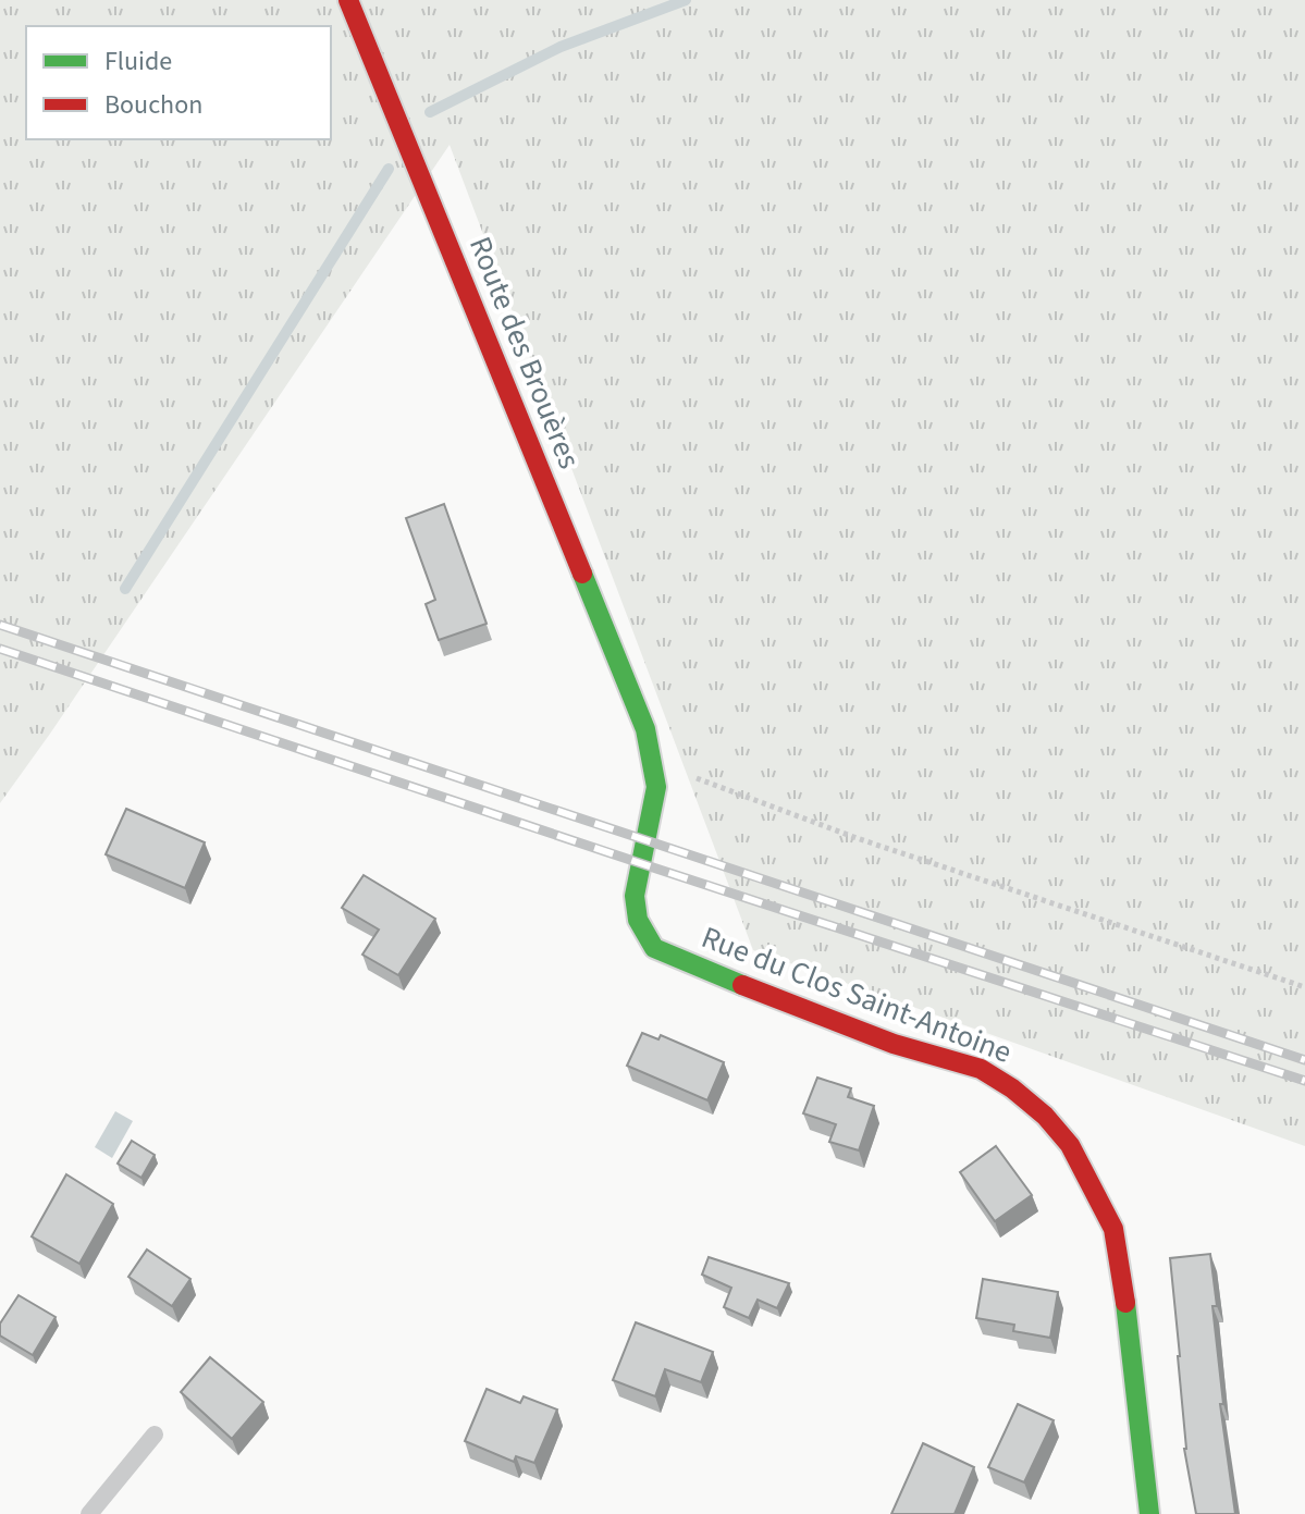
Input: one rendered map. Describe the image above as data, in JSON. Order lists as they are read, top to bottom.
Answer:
{
  "streets": {
    "street": ["Route des Brouères", "Rue du Clos Saint-Antoine"]
  },
  "crossings": [
    ["Route des Brouères", "Rue du Clos Saint-Antoine"]
  ],
  "legend": ["Fluide", "Bouchon"]
}
